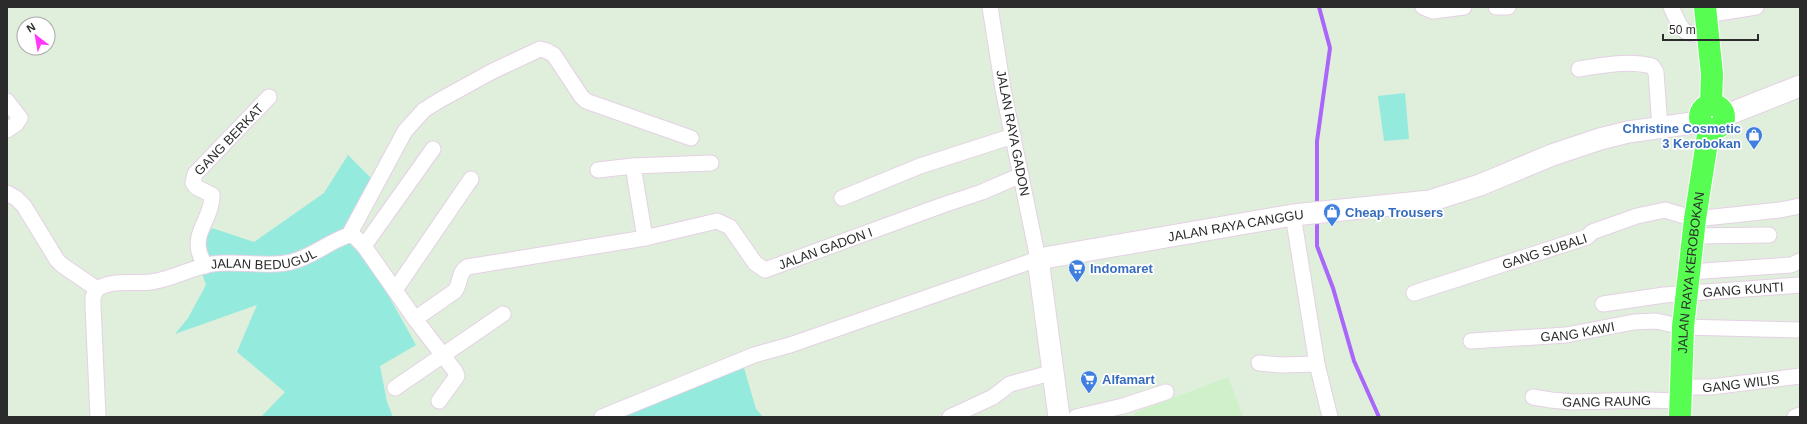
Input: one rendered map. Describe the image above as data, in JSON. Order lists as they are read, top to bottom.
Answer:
{
  "streets": {
    "main road": ["JALAN RAYA CANGGU", "JALAN RAYA KEROBOKAN"],
    "street": [
      "JALAN RAYA GADON",
      "GANG BERKAT",
      "JALAN GADON I",
      "GANG SUBALI",
      "JALAN BEDUGUL",
      "GANG KUNTI",
      "GANG KAWI",
      "GANG WILIS",
      "GANG RAUNG"
    ]
  },
  "crossings": [
    ["JALAN RAYA GADON", "JALAN RAYA CANGGU"],
    ["JALAN RAYA GADON", "JALAN GADON I"],
    ["GANG BERKAT", "JALAN BEDUGUL"],
    ["JALAN RAYA CANGGU", "JALAN RAYA KEROBOKAN"],
    ["GANG SUBALI", "JALAN RAYA KEROBOKAN"],
    ["JALAN RAYA KEROBOKAN", "GANG KUNTI"],
    ["JALAN RAYA KEROBOKAN", "GANG KAWI"],
    ["JALAN RAYA KEROBOKAN", "GANG WILIS"],
    ["JALAN RAYA KEROBOKAN", "GANG RAUNG"],
    ["GANG WILIS", "GANG RAUNG"]
  ],
  "places": {
    "shop": ["Christine Cosmetic 3 Kerobokan", "Cheap Trousers"],
    "supermarket": ["Indomaret", "Alfamart"]
  },
  "scale_bar": "50 m",
  "north": "top left"
}
